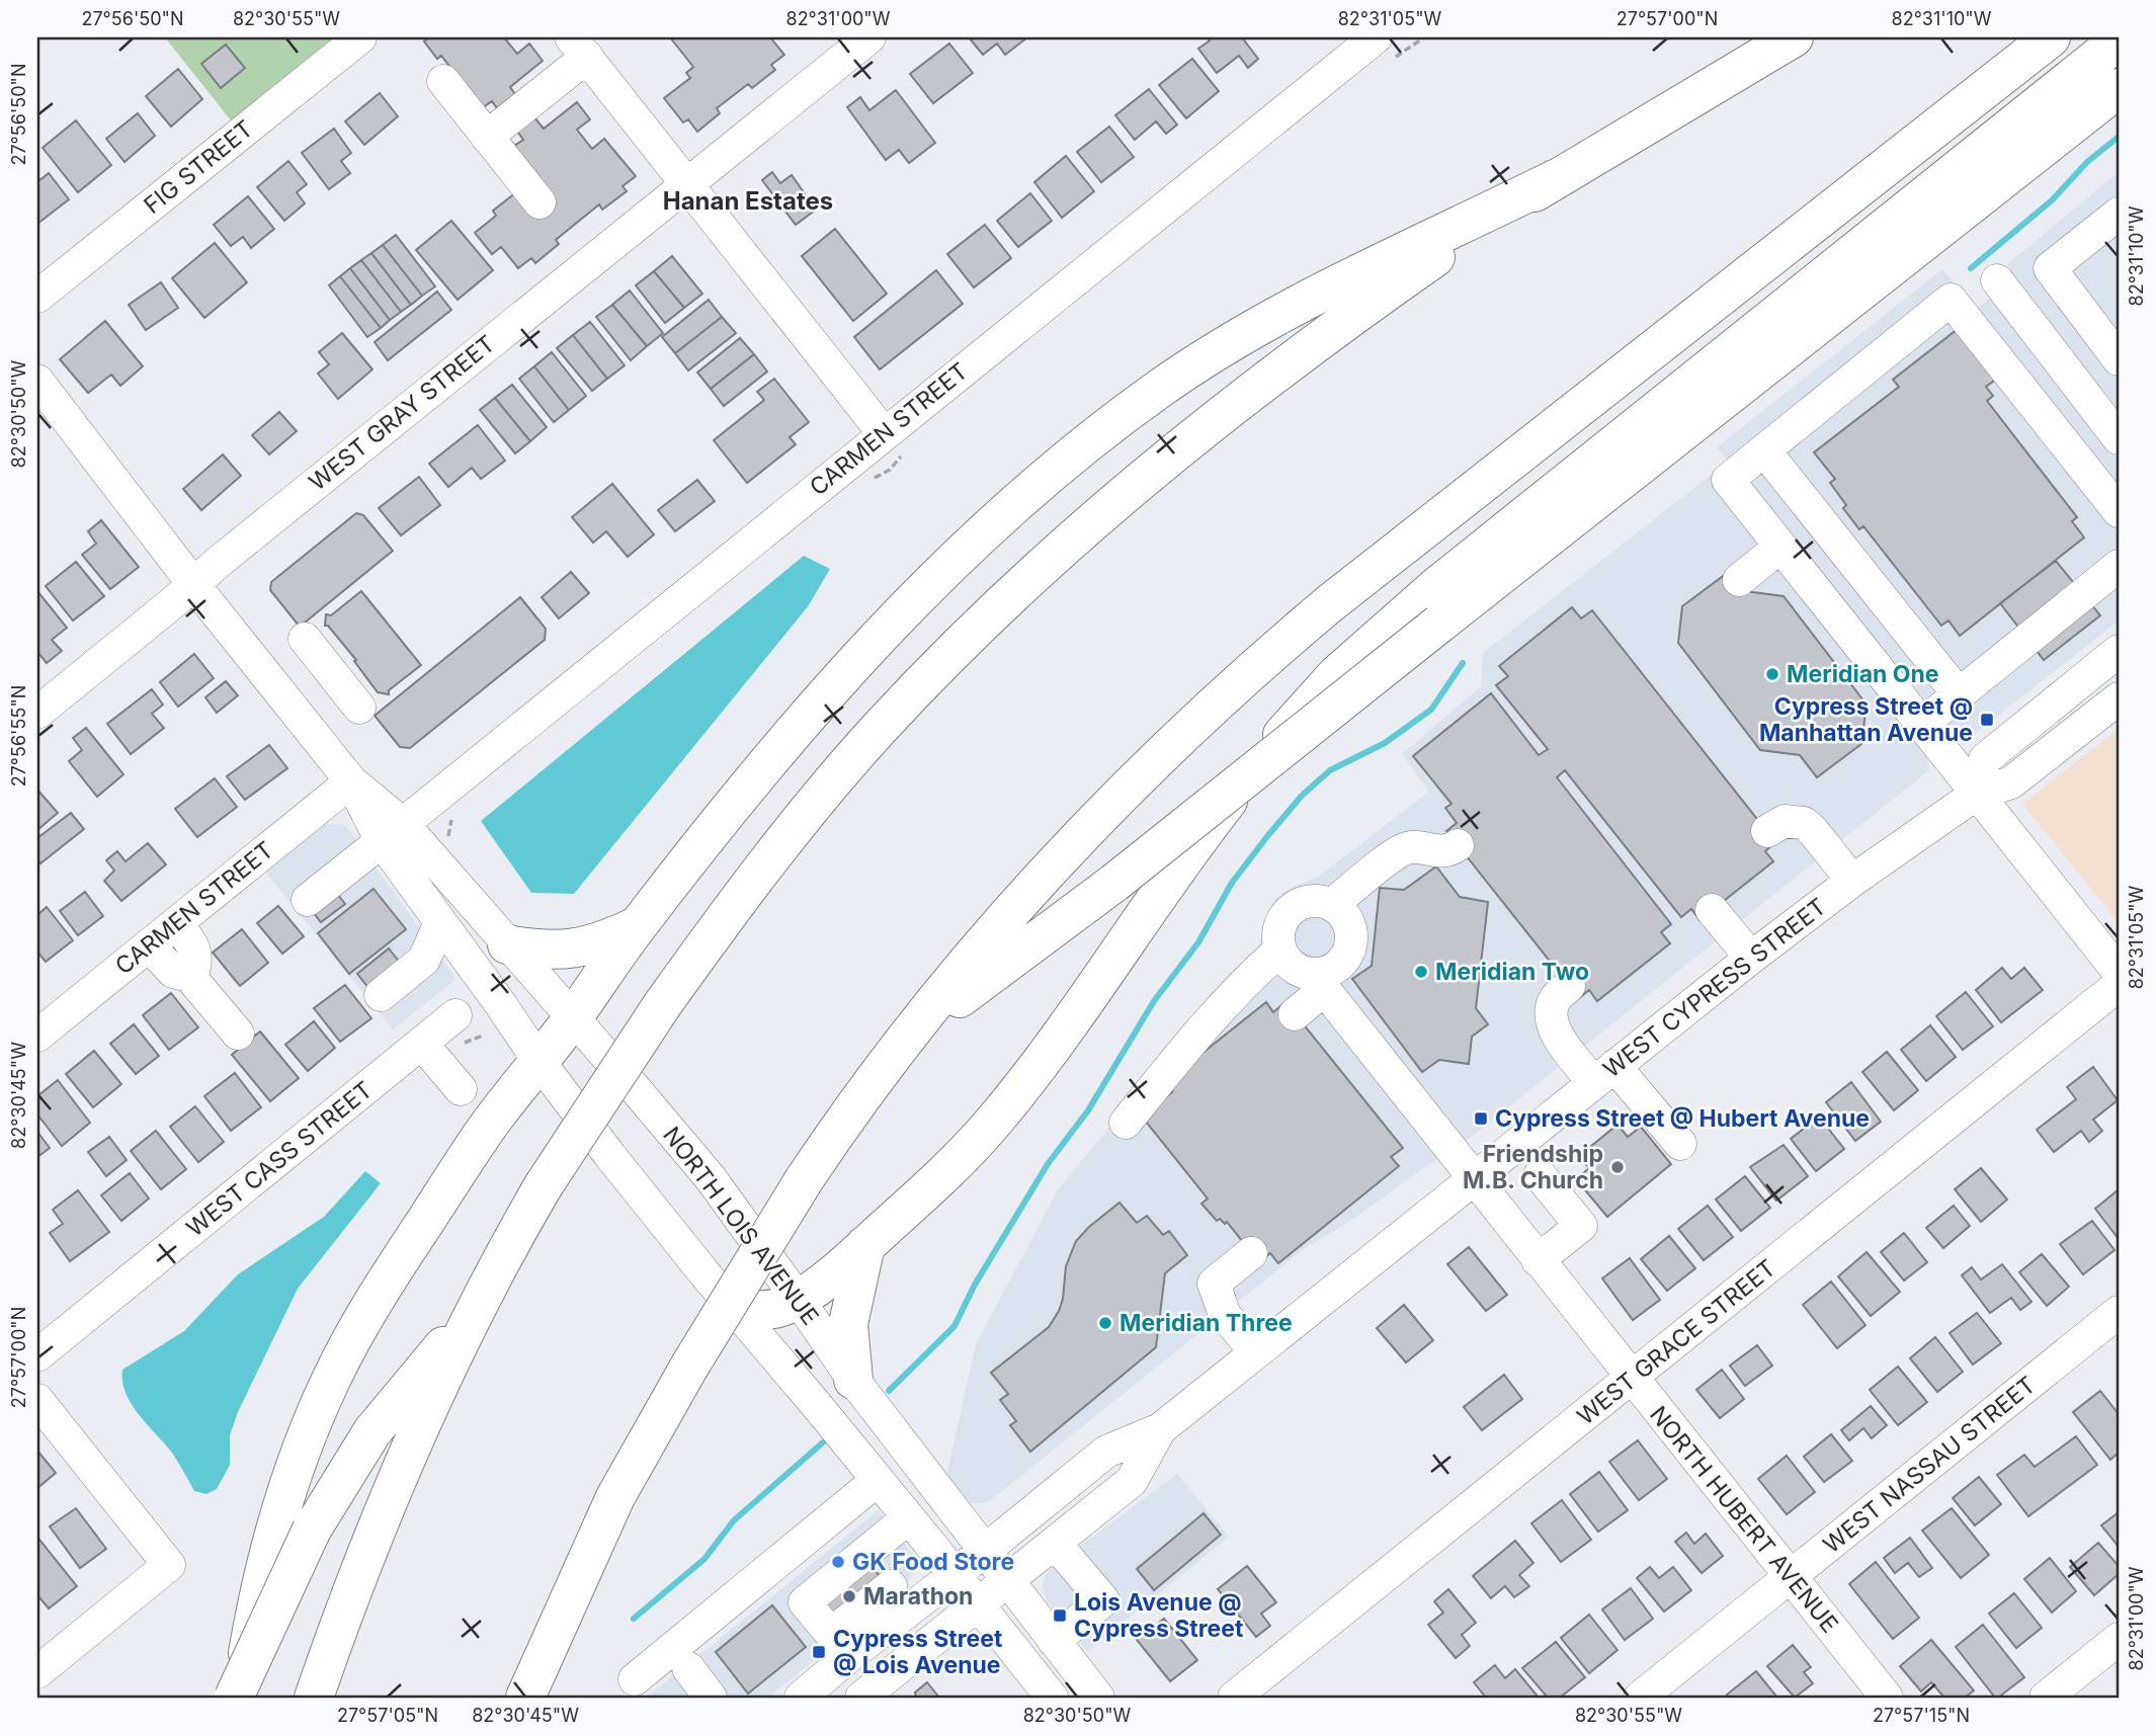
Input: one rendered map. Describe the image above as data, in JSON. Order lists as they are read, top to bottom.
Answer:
{
  "streets": {
    "street": [
      "FIG STREET",
      "WEST GRAY STREET",
      "CARMEN STREET",
      "WEST CYPRESS STREET",
      "WEST CASS STREET",
      "NORTH LOIS AVENUE",
      "WEST GRACE STREET",
      "WEST NASSAU STREET",
      "NORTH HUBERT AVENUE"
    ]
  },
  "crossings": [
    ["WEST GRAY STREET", "NORTH LOIS AVENUE"],
    ["CARMEN STREET", "NORTH LOIS AVENUE"],
    ["WEST CYPRESS STREET", "NORTH LOIS AVENUE"],
    ["WEST CYPRESS STREET", "NORTH HUBERT AVENUE"],
    ["WEST GRACE STREET", "NORTH HUBERT AVENUE"],
    ["WEST NASSAU STREET", "NORTH HUBERT AVENUE"]
  ],
  "districts": ["Hanan Estates"],
  "places": {
    "other": [
      "Meridian One",
      "Meridian Two",
      "Friendship M.B. Church",
      "Meridian Three",
      "GK Food Store",
      "Marathon"
    ],
    "transit": [
      "Cypress Street @ Manhattan Avenue",
      "Cypress Street @ Hubert Avenue",
      "Lois Avenue @ Cypress Street",
      "Cypress Street @ Lois Avenue"
    ]
  },
  "coordinates": [
    "27°56'50\"N",
    "82°30'55\"W",
    "82°31'00\"W",
    "82°31'05\"W",
    "27°57'00\"N",
    "82°31'10\"W",
    "82°30'50\"W",
    "27°56'55\"N",
    "82°30'45\"W",
    "27°57'05\"N",
    "27°57'15\"N"
  ]
}
